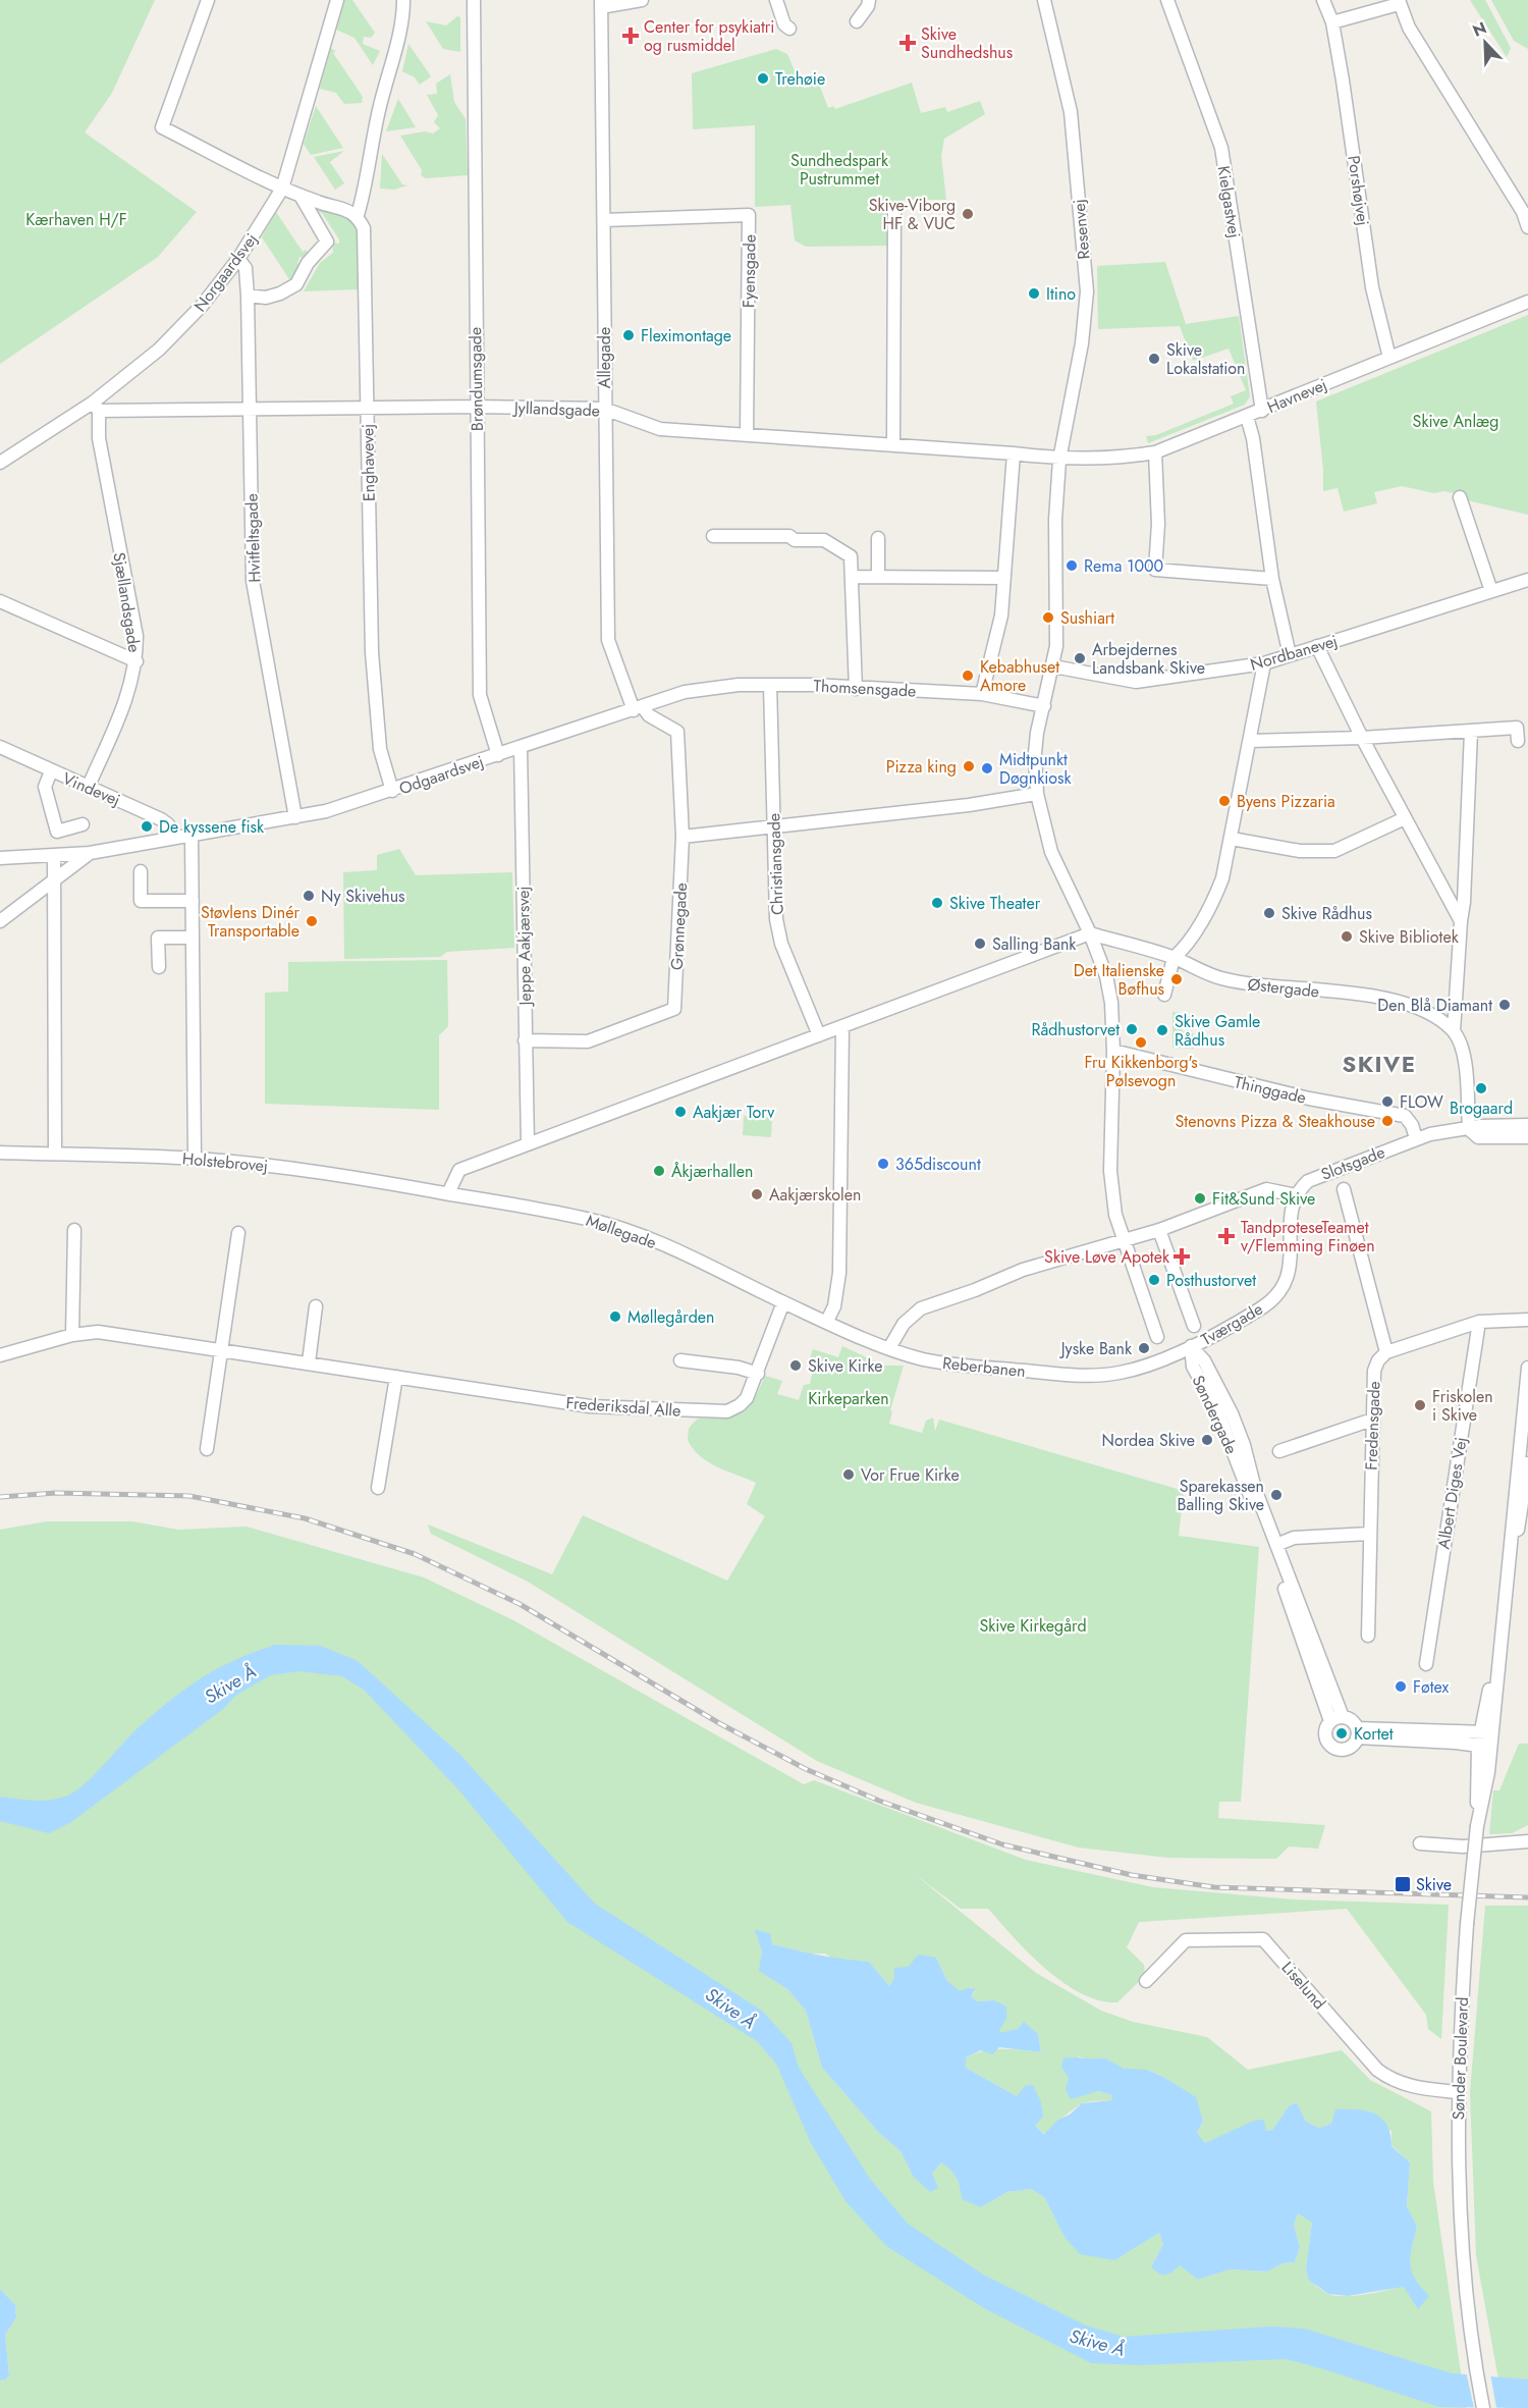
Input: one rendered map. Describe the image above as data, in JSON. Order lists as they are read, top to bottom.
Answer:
{
  "streets": {
    "street": [
      "Porshøjvej",
      "Kielgastvej",
      "Resenvej",
      "Fyensgade",
      "Norgaardsvej",
      "Allegade",
      "Brøndumsgade",
      "Havnevej",
      "Jyllandsgade",
      "Enghavevej",
      "Hvitfeltsgade",
      "Sjællandsgade",
      "Nordbanevej",
      "Thomsensgade",
      "Odgaardsvej",
      "Vindevej",
      "Christiansgade",
      "Grønnegade",
      "Jeppe Aakjærsvej",
      "Østergade",
      "Thinggade",
      "Holstebrovej",
      "Slotsgade",
      "Møllegade",
      "Tværgade",
      "Reberbanen",
      "Frederiksdal Alle",
      "Søndergade",
      "Fredensgade",
      "Albert Diges Vej",
      "Liselund",
      "Sønder Boulevard"
    ]
  },
  "crossings": [
    ["Porshøjvej", "Havnevej"],
    ["Kielgastvej", "Havnevej"],
    ["Resenvej", "Havnevej"],
    ["Resenvej", "Jyllandsgade"],
    ["Resenvej", "Nordbanevej"],
    ["Resenvej", "Thomsensgade"],
    ["Resenvej", "Østergade"],
    ["Resenvej", "Thinggade"],
    ["Fyensgade", "Allegade"],
    ["Fyensgade", "Jyllandsgade"],
    ["Norgaardsvej", "Jyllandsgade"],
    ["Norgaardsvej", "Hvitfeltsgade"],
    ["Norgaardsvej", "Sjællandsgade"],
    ["Allegade", "Jyllandsgade"],
    ["Allegade", "Odgaardsvej"],
    ["Allegade", "Grønnegade"],
    ["Brøndumsgade", "Jyllandsgade"],
    ["Brøndumsgade", "Odgaardsvej"],
    ["Havnevej", "Jyllandsgade"],
    ["Jyllandsgade", "Enghavevej"],
    ["Jyllandsgade", "Hvitfeltsgade"],
    ["Jyllandsgade", "Sjællandsgade"],
    ["Enghavevej", "Odgaardsvej"],
    ["Hvitfeltsgade", "Odgaardsvej"],
    ["Sjællandsgade", "Vindevej"],
    ["Thomsensgade", "Odgaardsvej"],
    ["Thomsensgade", "Christiansgade"],
    ["Odgaardsvej", "Vindevej"],
    ["Odgaardsvej", "Grønnegade"],
    ["Odgaardsvej", "Jeppe Aakjærsvej"],
    ["Grønnegade", "Jeppe Aakjærsvej"],
    ["Østergade", "Slotsgade"],
    ["Thinggade", "Slotsgade"],
    ["Holstebrovej", "Møllegade"],
    ["Slotsgade", "Tværgade"],
    ["Møllegade", "Reberbanen"],
    ["Møllegade", "Frederiksdal Alle"],
    ["Tværgade", "Reberbanen"],
    ["Tværgade", "Søndergade"],
    ["Reberbanen", "Frederiksdal Alle"],
    ["Reberbanen", "Søndergade"],
    ["Liselund", "Sønder Boulevard"]
  ],
  "districts": ["SKIVE"],
  "water": ["Skive Å"],
  "parks": [
    "Sundhedspark Pustrummet",
    "Kærhaven H/F",
    "Skive Anlæg",
    "Kirkeparken",
    "Skive Kirkegård"
  ],
  "places": {
    "health": [
      "Center for psykiatri og rusmiddel",
      "Skive Sundhedshus",
      "TandproteseTeamet v/Flemming Finøen",
      "Skive Løve Apotek"
    ],
    "other": [
      "Trehøie",
      "Skive-Viborg HF & VUC",
      "Itino",
      "Fleximontage",
      "Skive Lokalstation",
      "Rema 1000",
      "Sushiart",
      "Arbejdernes Landsbank Skive",
      "Kebabhuset Amore",
      "Pizza king",
      "Midtpunkt Døgnkiosk",
      "Byens Pizzaria",
      "De kyssene fisk",
      "Ny Skivehus",
      "Skive Theater",
      "Skive Rådhus",
      "Støvlens Dinér Transportable",
      "Skive Bibliotek",
      "Salling Bank",
      "Det Italienske Bøfhus",
      "Den Blå Diamant",
      "Rådhustorvet",
      "Skive Gamle Rådhus",
      "Fru Kikkenborg's Pølsevogn",
      "Brogaard",
      "FLOW",
      "Aakjær Torv",
      "Stenovns Pizza & Steakhouse",
      "365discount",
      "Åkjærhallen",
      "Aakjærskolen",
      "Fit&Sund Skive",
      "Posthustorvet",
      "Møllegården",
      "Jyske Bank",
      "Skive Kirke",
      "Friskolen i Skive",
      "Nordea Skive",
      "Vor Frue Kirke",
      "Sparekassen Balling Skive",
      "Føtex",
      "Kortet"
    ],
    "transit": ["Skive"]
  },
  "north": "top left"
}
